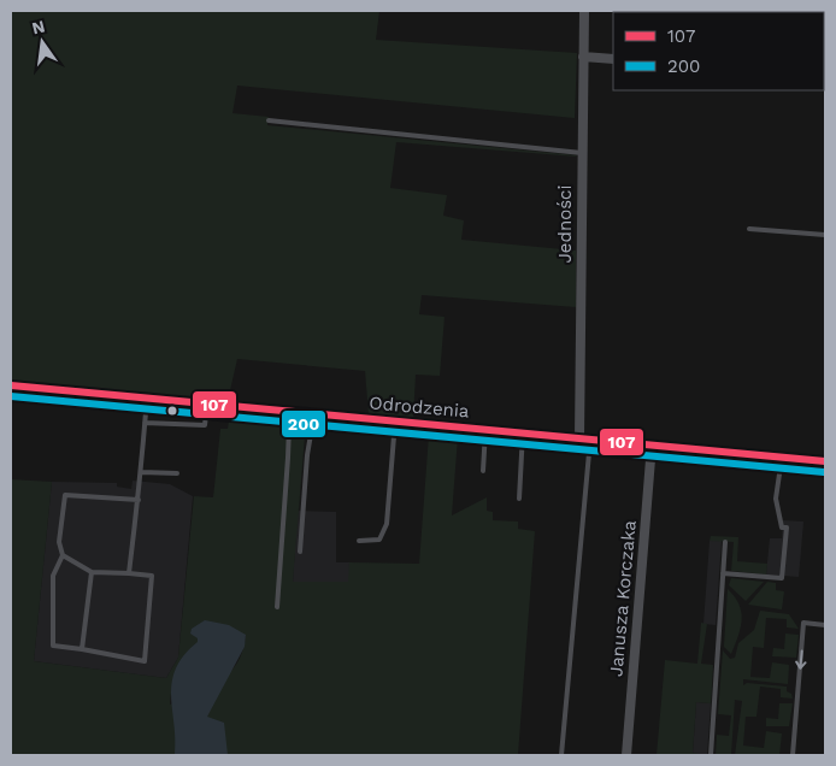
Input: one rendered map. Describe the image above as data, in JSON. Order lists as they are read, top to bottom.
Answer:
{
  "streets": {
    "street": ["Jedności", "Odrodzenia", "Janusza Korczaka"]
  },
  "crossings": [
    ["Jedności", "Odrodzenia"],
    ["Odrodzenia", "Janusza Korczaka"]
  ],
  "lines": ["transit line 107", "transit line 200"],
  "legend": ["107", "200"],
  "north": "top"
}
